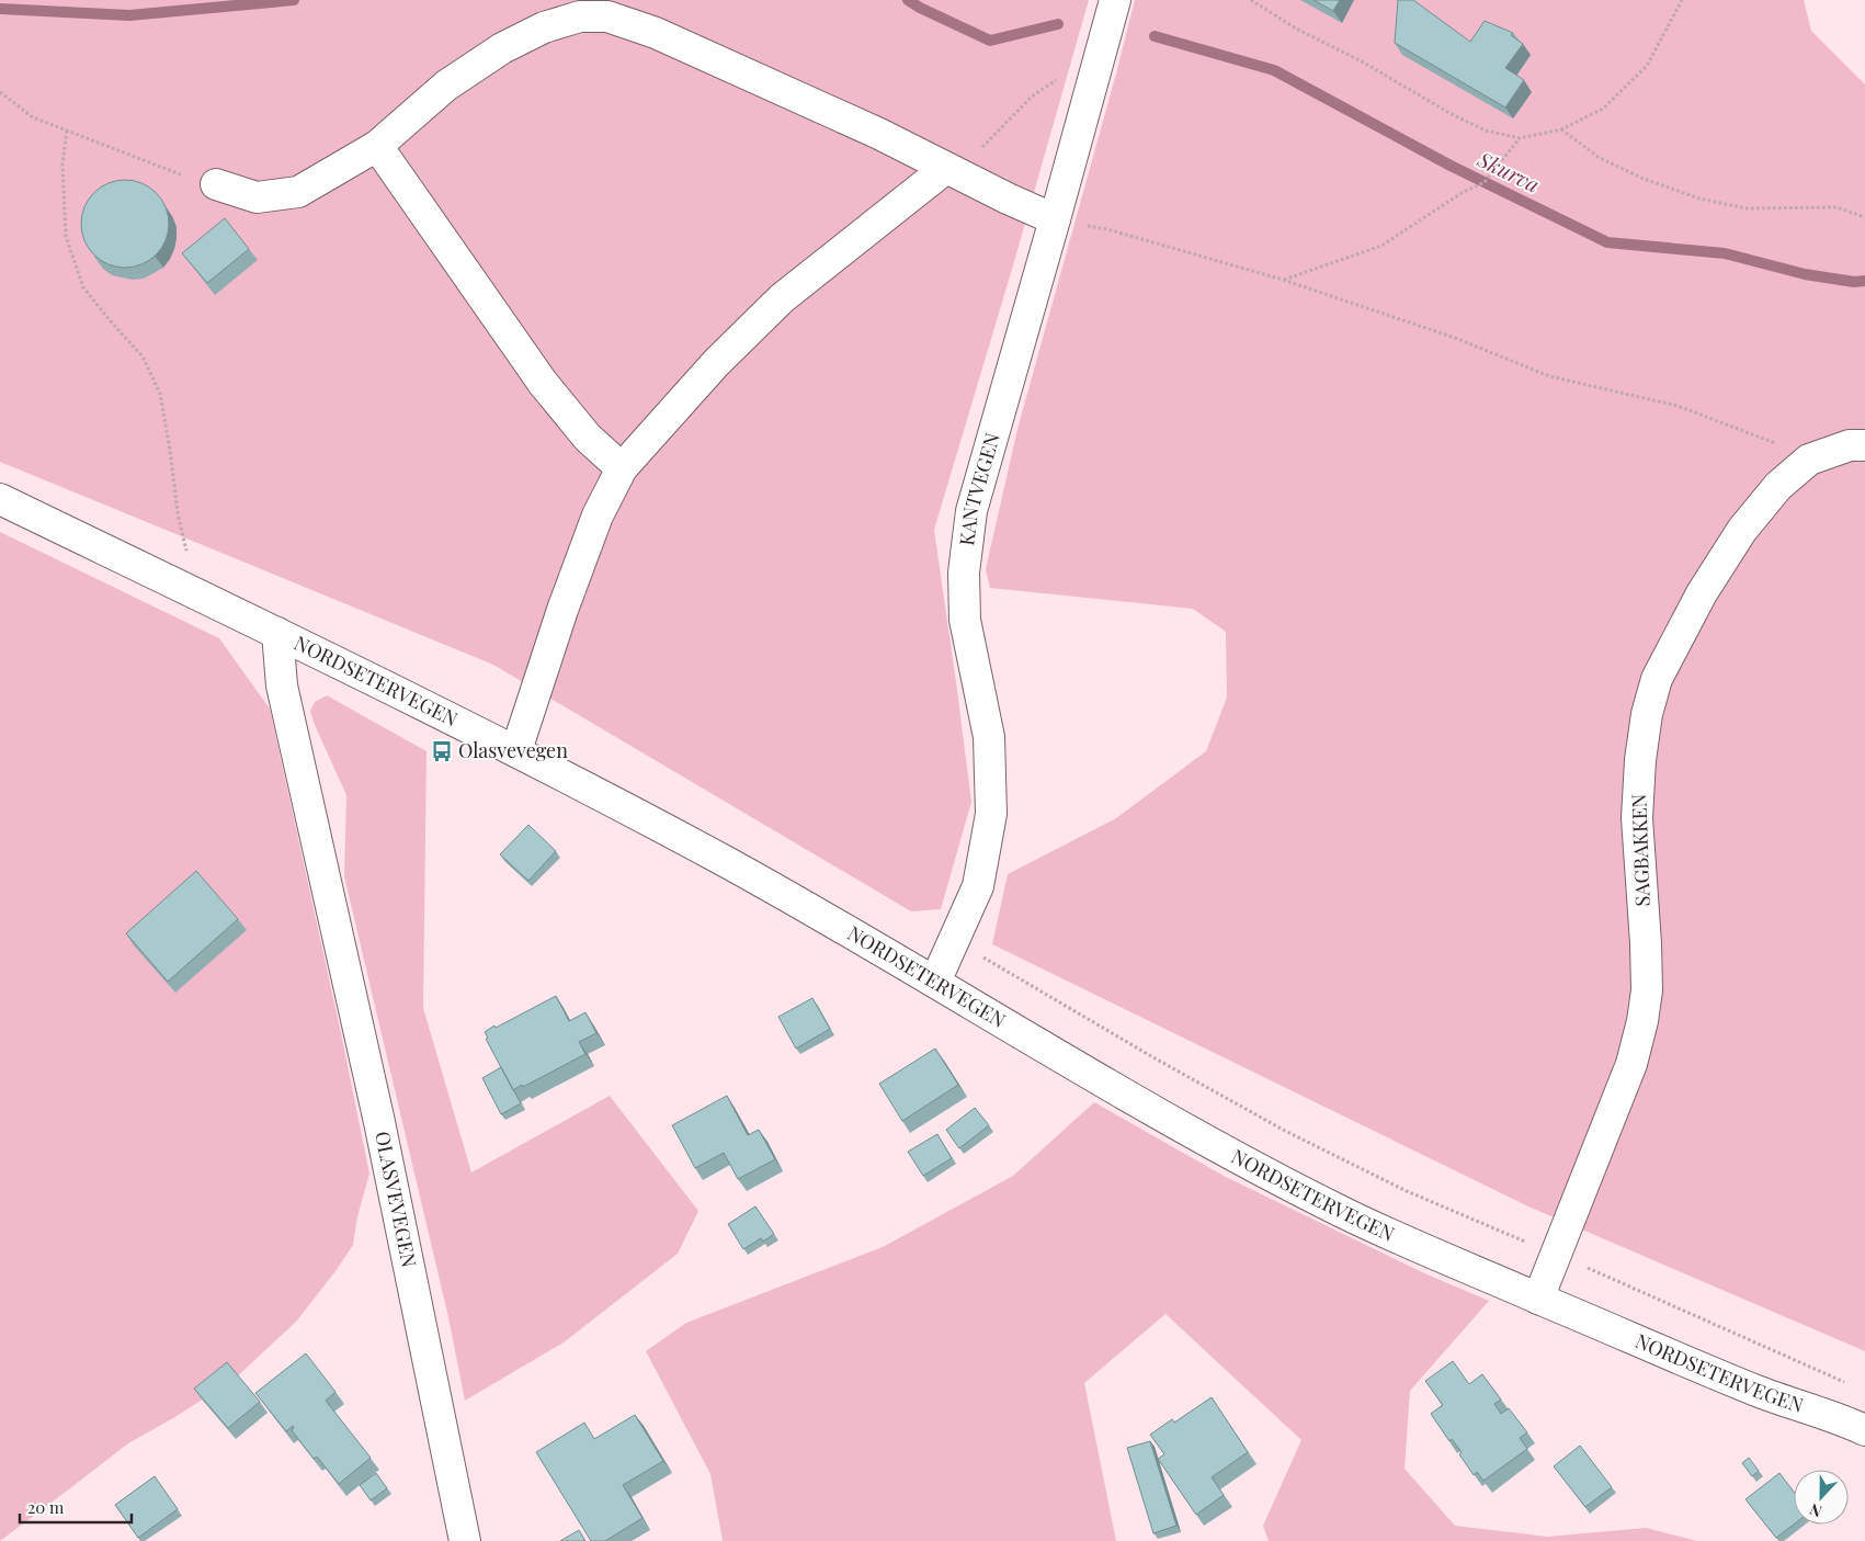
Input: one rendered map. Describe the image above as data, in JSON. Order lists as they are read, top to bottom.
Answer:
{
  "streets": {
    "street": [
      "KANTVEGEN",
      "NORDSETERVEGEN",
      "SAGBAKKEN",
      "OLASVEVEGEN"
    ]
  },
  "crossings": [
    ["KANTVEGEN", "NORDSETERVEGEN"],
    ["NORDSETERVEGEN", "SAGBAKKEN"],
    ["NORDSETERVEGEN", "OLASVEVEGEN"]
  ],
  "water": ["Skurva"],
  "places": {
    "bus stop": ["Olasvevegen"]
  },
  "scale_bar": "20 m",
  "north": "bottom"
}
